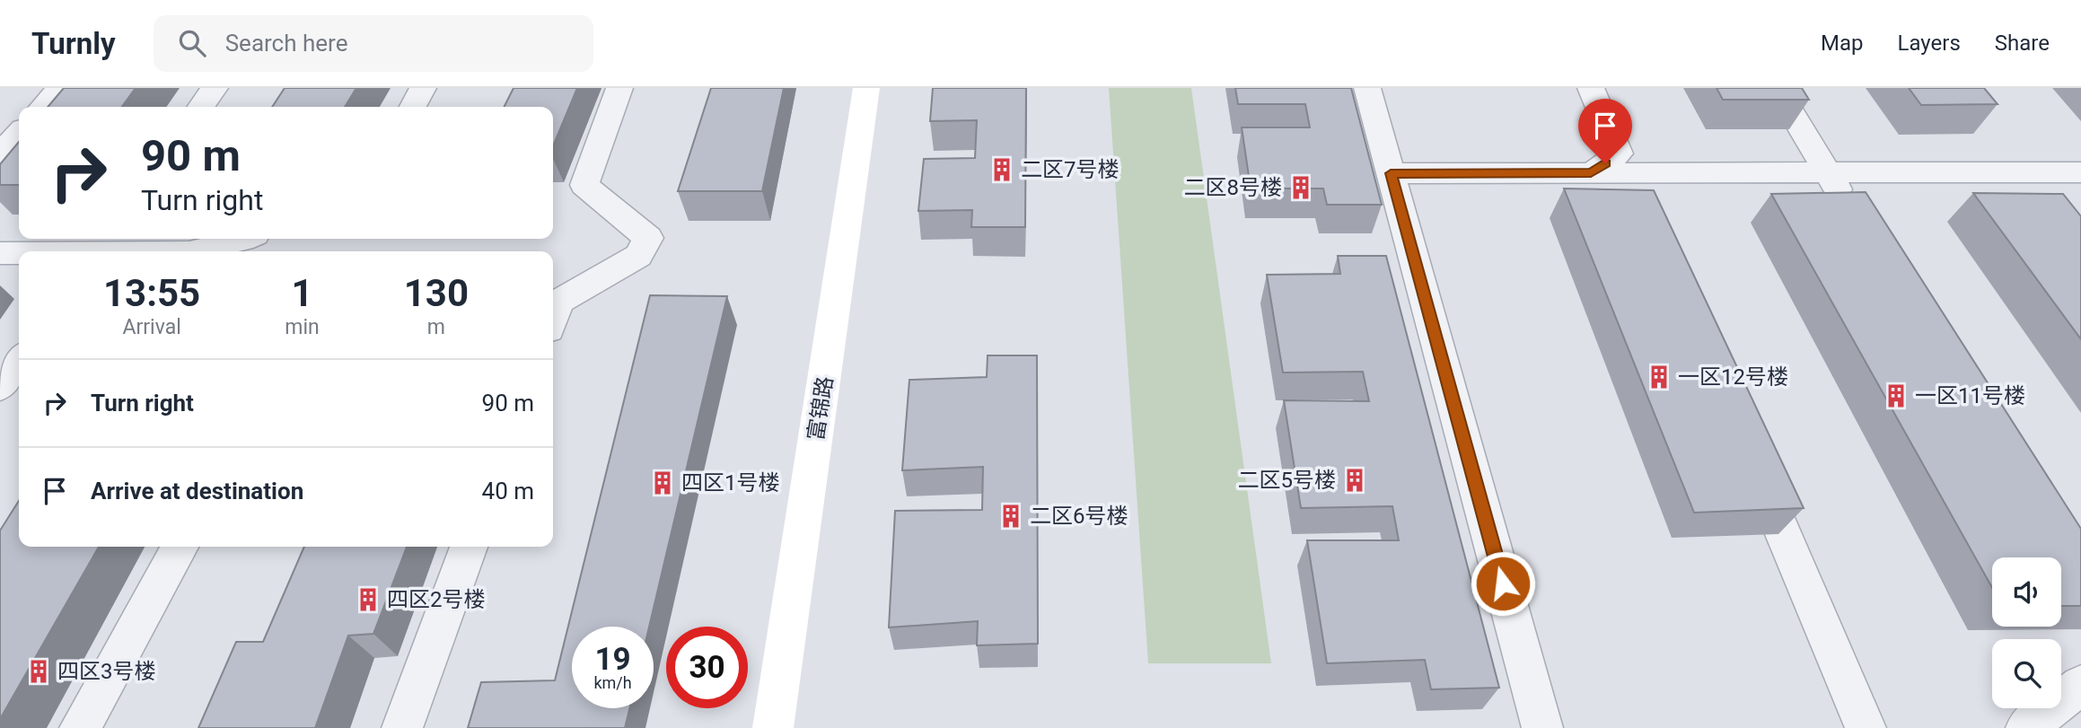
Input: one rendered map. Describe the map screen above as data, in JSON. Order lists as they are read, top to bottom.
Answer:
{
  "streets": {
    "street": ["富锦路"]
  },
  "places": {
    "building": [
      "二区7号楼",
      "二区8号楼",
      "一区12号楼",
      "一区11号楼",
      "二区5号楼",
      "四区1号楼",
      "二区6号楼",
      "四区2号楼",
      "四区3号楼"
    ]
  },
  "page": {
    "header": "Turnly",
    "search": "Search here",
    "nav": ["Map", "Layers", "Share"],
    "turn": ["90 m", "Turn right"],
    "eta": [
      "13:55",
      "Arrival",
      "1",
      "min",
      "130",
      "m"
    ],
    "list": [
      {
        "name": "Turn right",
        "value": "90 m"
      },
      {
        "name": "Arrive at destination",
        "value": "40 m"
      }
    ],
    "speed": "19 km/h",
    "limit": "30"
  }
}
